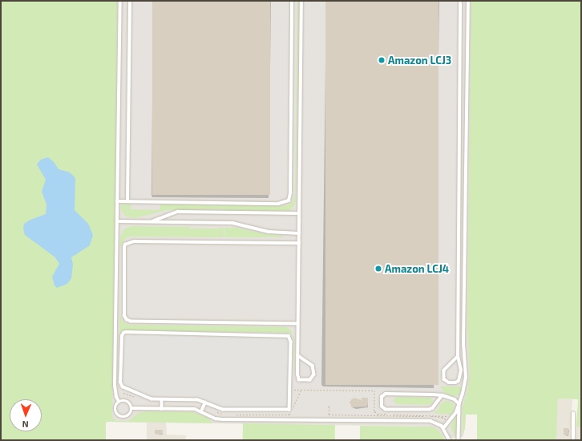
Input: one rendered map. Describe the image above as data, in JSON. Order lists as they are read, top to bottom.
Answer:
{
  "places": ["Amazon LCJ3", "Amazon LCJ4"],
  "north": "bottom"
}
